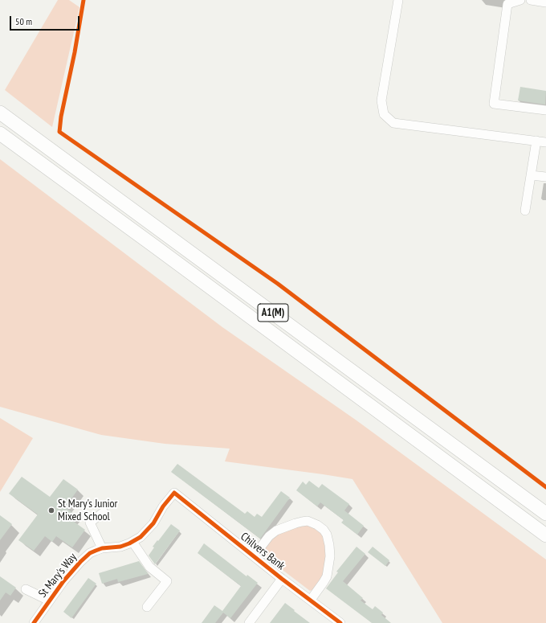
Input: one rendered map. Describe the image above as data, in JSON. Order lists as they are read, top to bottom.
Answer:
{
  "streets": {
    "highway": ["A1(M)"],
    "street": ["Chilvers Bank", "St Mary's Way"]
  },
  "crossings": [
    ["Chilvers Bank", "St Mary's Way"]
  ],
  "places": ["St Mary's Junior Mixed School"],
  "scale_bar": "50 m"
}
